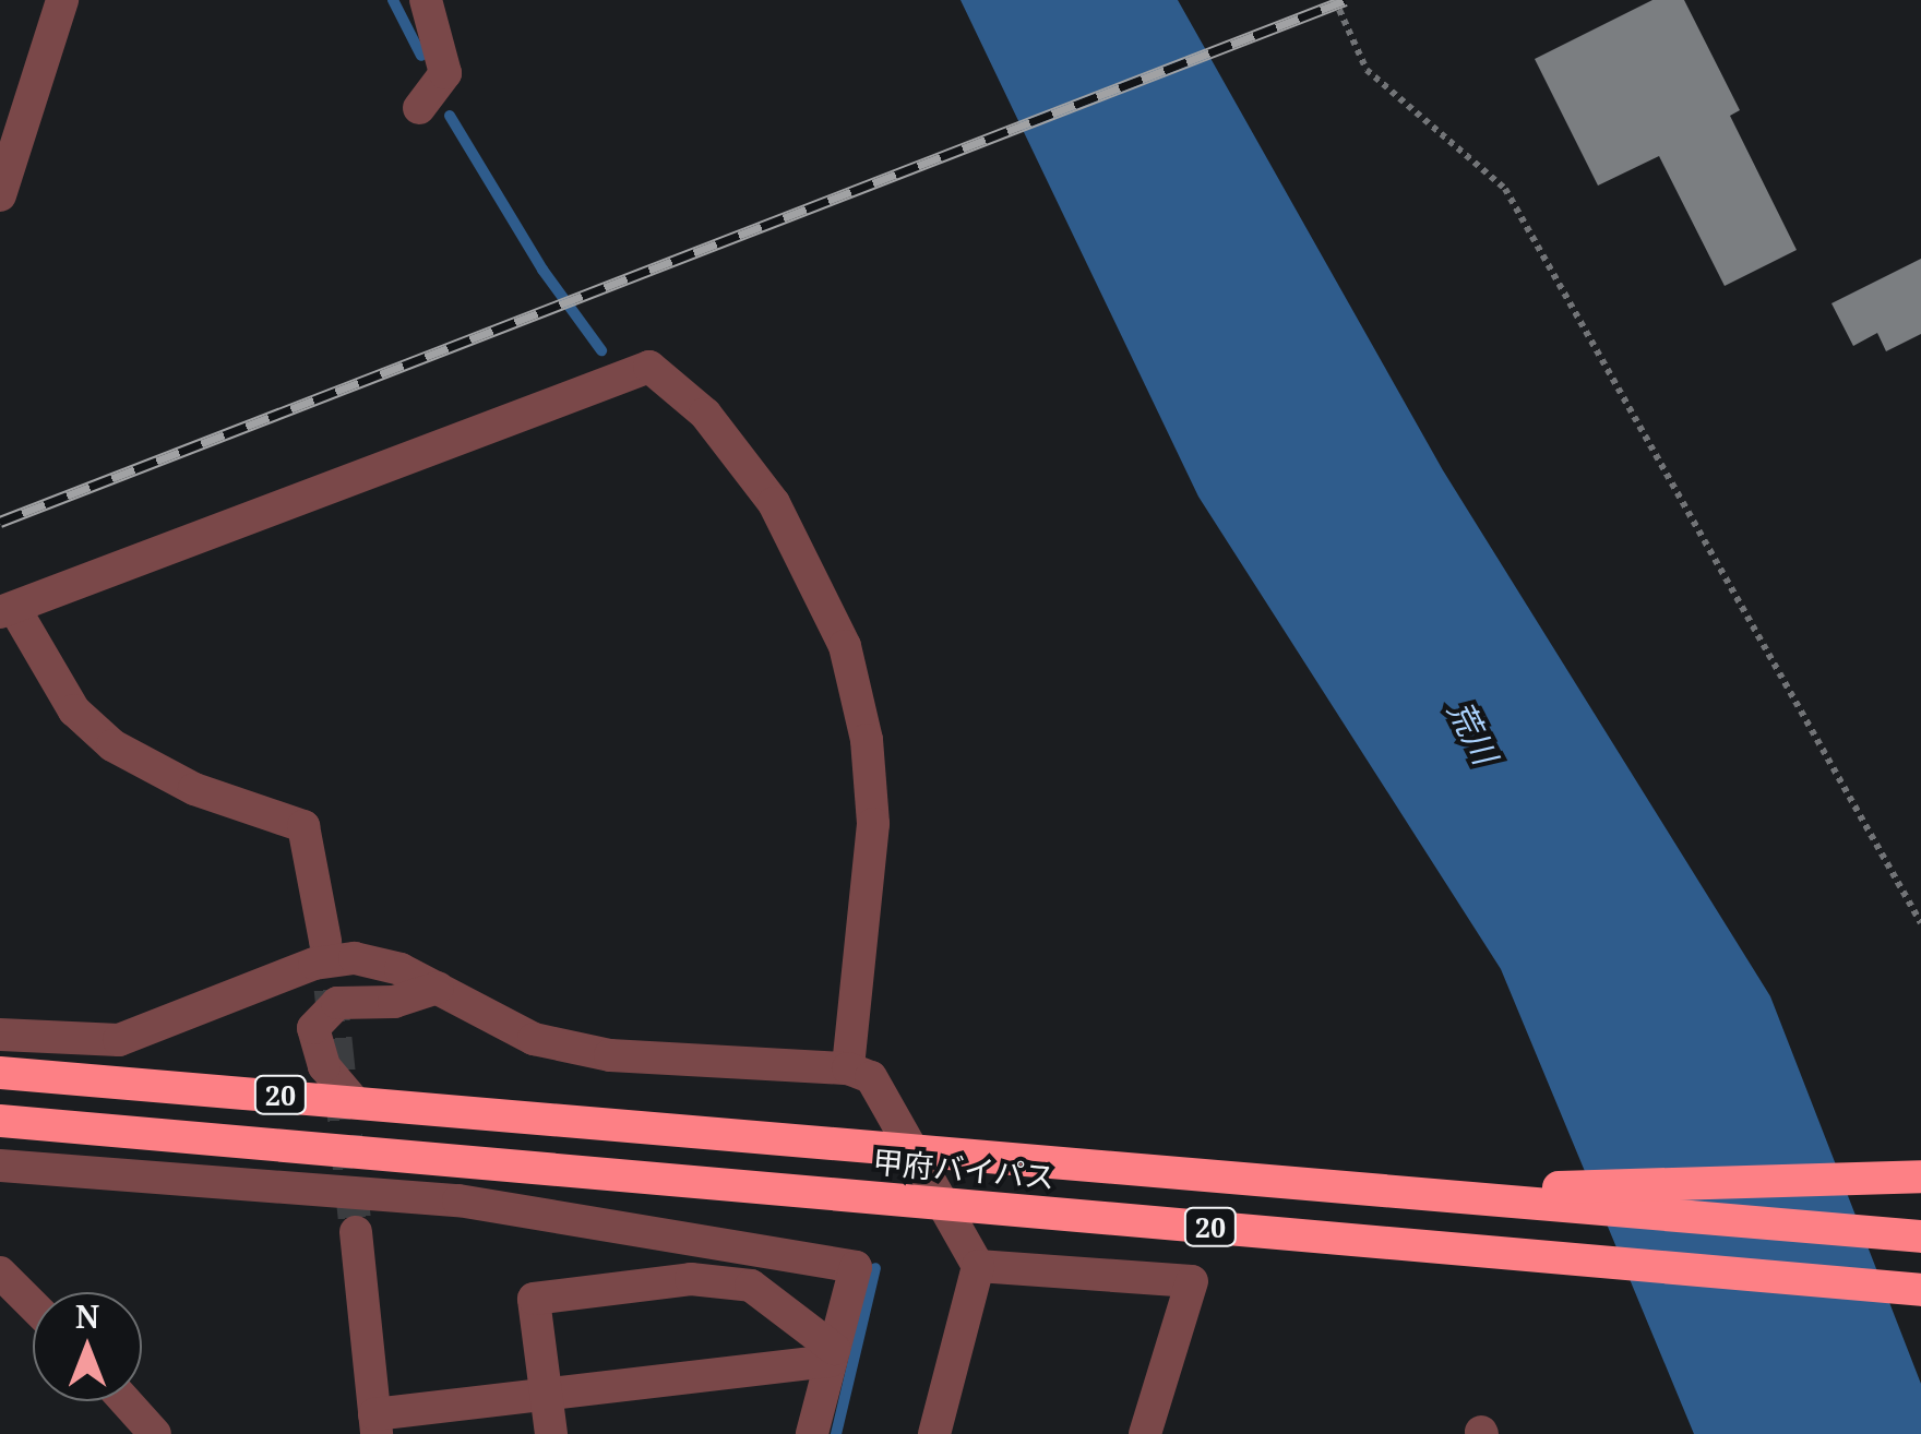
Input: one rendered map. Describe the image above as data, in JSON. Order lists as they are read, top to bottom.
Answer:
{
  "streets": {
    "highway": ["20", "甲府バイパス"]
  },
  "water": ["荒川"],
  "north": "top"
}
